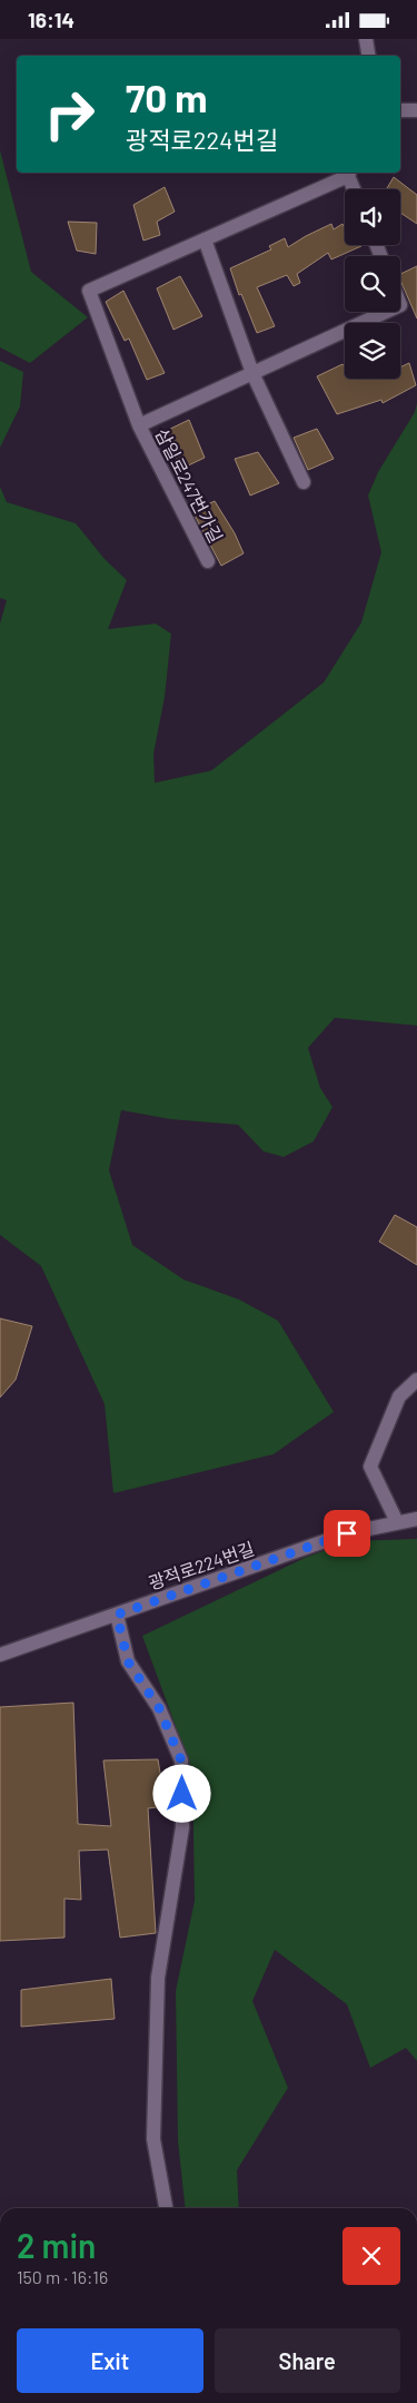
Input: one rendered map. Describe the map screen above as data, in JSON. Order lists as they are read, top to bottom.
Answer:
{
  "streets": {
    "street": ["삼일로247번가길", "광적로224번길"]
  },
  "page": {
    "status": "16:14",
    "turn": ["70 m", "광적로224번길"],
    "heading": ["2 min", "150 m · 16:16"],
    "buttons": ["Exit", "Share"]
  }
}
